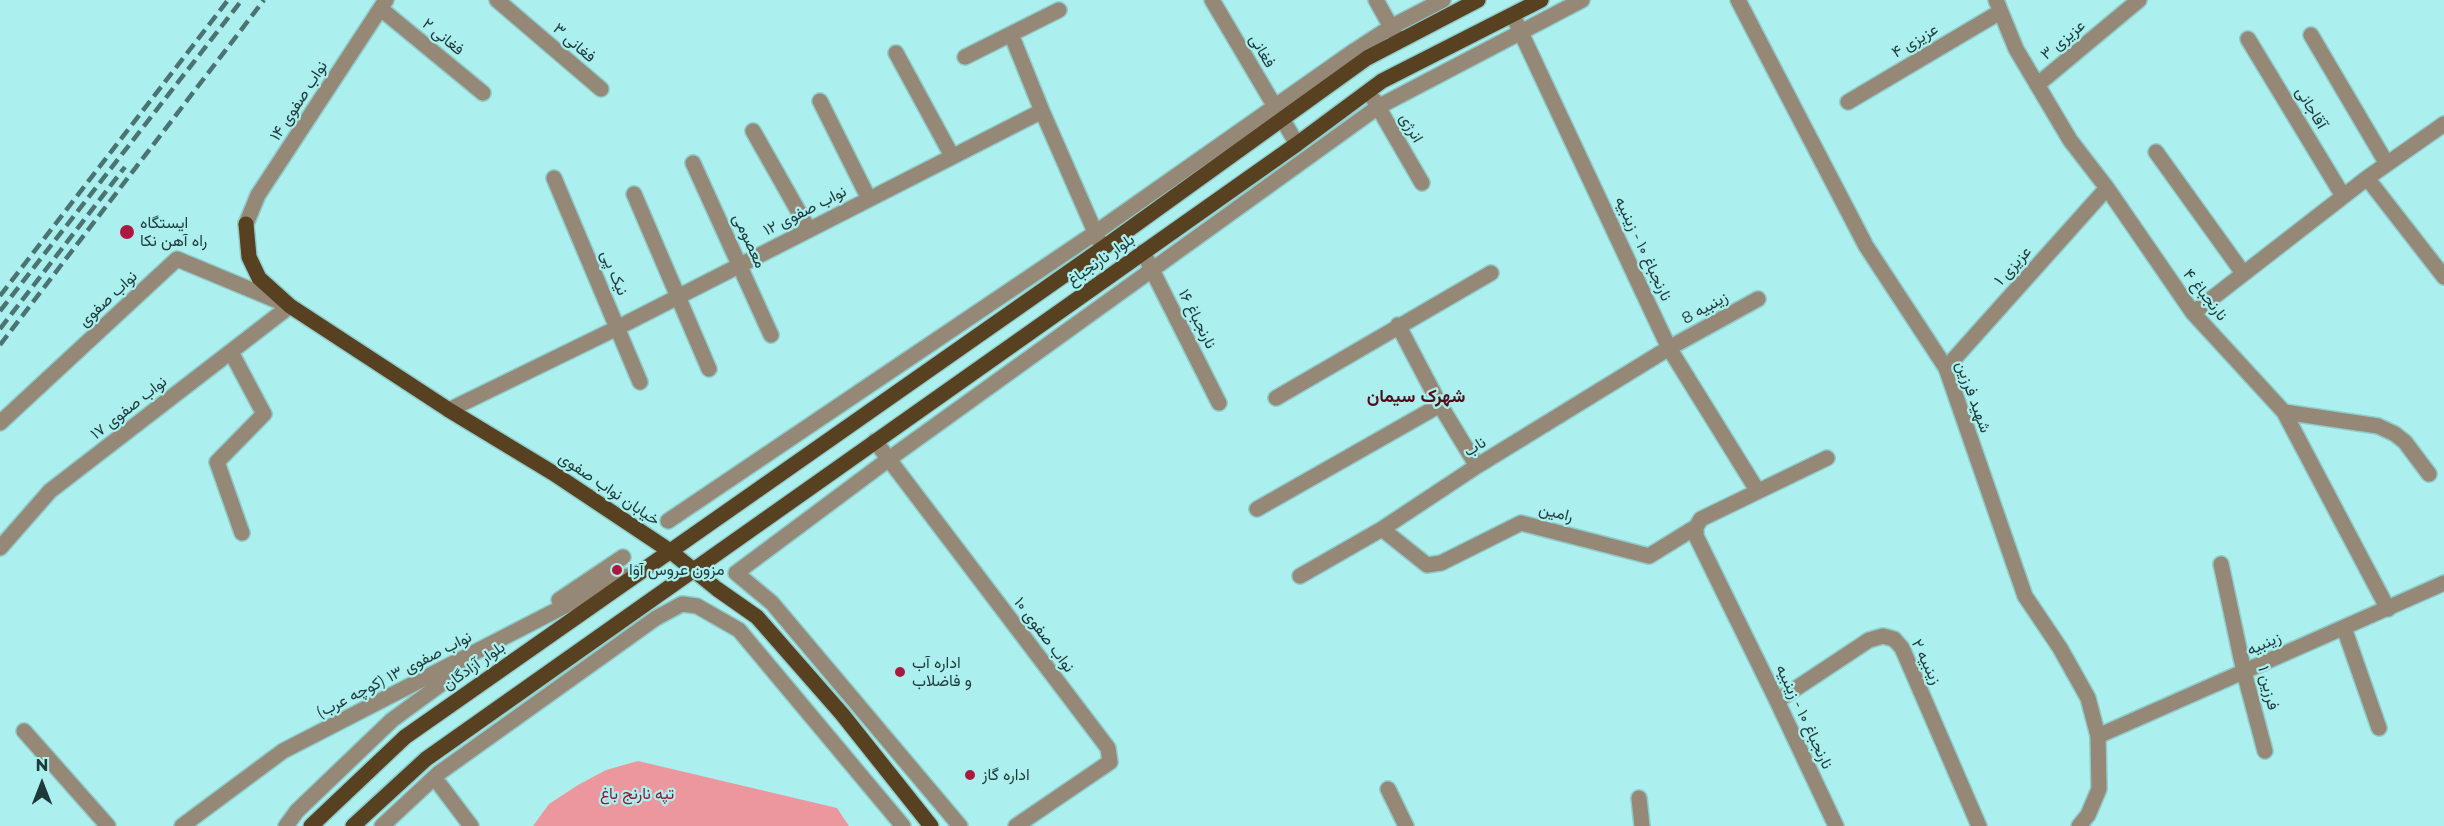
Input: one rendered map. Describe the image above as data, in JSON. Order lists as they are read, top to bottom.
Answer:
{
  "streets": {
    "main road": ["بلوار نارنجباغ", "خیابان نواب صفوی", "بلوار آزادگان"],
    "street": [
      "فغانی ۲",
      "عزیزی ۳",
      "عزیزی ۴",
      "فغانی ۳",
      "فغانی",
      "نواب صفوی ۱۴",
      "آقاجانی",
      "انرژی",
      "نواب صفوی ۱۲",
      "معصومی",
      "نارنجباغ ۱۰ - زینبیه",
      "عزیزی ۱",
      "نیک پی",
      "نارنجباغ ۴",
      "نواب صفوی",
      "زینبیه 8",
      "نارنجباغ ۱۶",
      "شهید فرزین",
      "نواب صفوی ۱۷",
      "ناب",
      "رامین",
      "نواب صفوی ۱۰",
      "زینبیه",
      "زینبیه ۲",
      "نواب صفوی ۱۳ (کوچه عرب)",
      "فرزین ۱"
    ]
  },
  "crossings": [
    ["فغانی ۲", "نواب صفوی ۱۴"],
    ["عزیزی ۳", "نارنجباغ ۴"],
    ["عزیزی ۴", "نارنجباغ ۴"],
    ["فغانی", "بلوار نارنجباغ"],
    ["نواب صفوی ۱۴", "خیابان نواب صفوی"],
    ["انرژی", "بلوار نارنجباغ"],
    ["نواب صفوی ۱۲", "معصومی"],
    ["نواب صفوی ۱۲", "نیک پی"],
    ["نواب صفوی ۱۲", "خیابان نواب صفوی"],
    ["نارنجباغ ۱۰ - زینبیه", "بلوار نارنجباغ"],
    ["نارنجباغ ۱۰ - زینبیه", "زینبیه 8"],
    ["نارنجباغ ۱۰ - زینبیه", "ناب"],
    ["نارنجباغ ۱۰ - زینبیه", "رامین"],
    ["نارنجباغ ۱۰ - زینبیه", "زینبیه ۲"],
    ["بلوار نارنجباغ", "نارنجباغ ۱۶"],
    ["بلوار نارنجباغ", "خیابان نواب صفوی"],
    ["بلوار نارنجباغ", "نواب صفوی ۱۰"],
    ["بلوار نارنجباغ", "بلوار آزادگان"],
    ["عزیزی ۱", "نارنجباغ ۴"],
    ["عزیزی ۱", "شهید فرزین"],
    ["نارنجباغ ۴", "زینبیه"],
    ["نواب صفوی", "نواب صفوی ۱۷"],
    ["نواب صفوی", "خیابان نواب صفوی"],
    ["زینبیه 8", "ناب"],
    ["شهید فرزین", "زینبیه"],
    ["نواب صفوی ۱۷", "خیابان نواب صفوی"],
    ["ناب", "رامین"],
    ["خیابان نواب صفوی", "بلوار آزادگان"],
    ["زینبیه", "فرزین ۱"],
    ["بلوار آزادگان", "نواب صفوی ۱۳ (کوچه عرب)"]
  ],
  "districts": ["شهرک سیمان"],
  "parks": ["تپه نارنج باغ"],
  "places": [
    "ایستگاه راه آهن نکا",
    "مزون عروس آوا",
    "اداره آب و فاضلاب",
    "اداره گاز"
  ],
  "north": "top"
}
